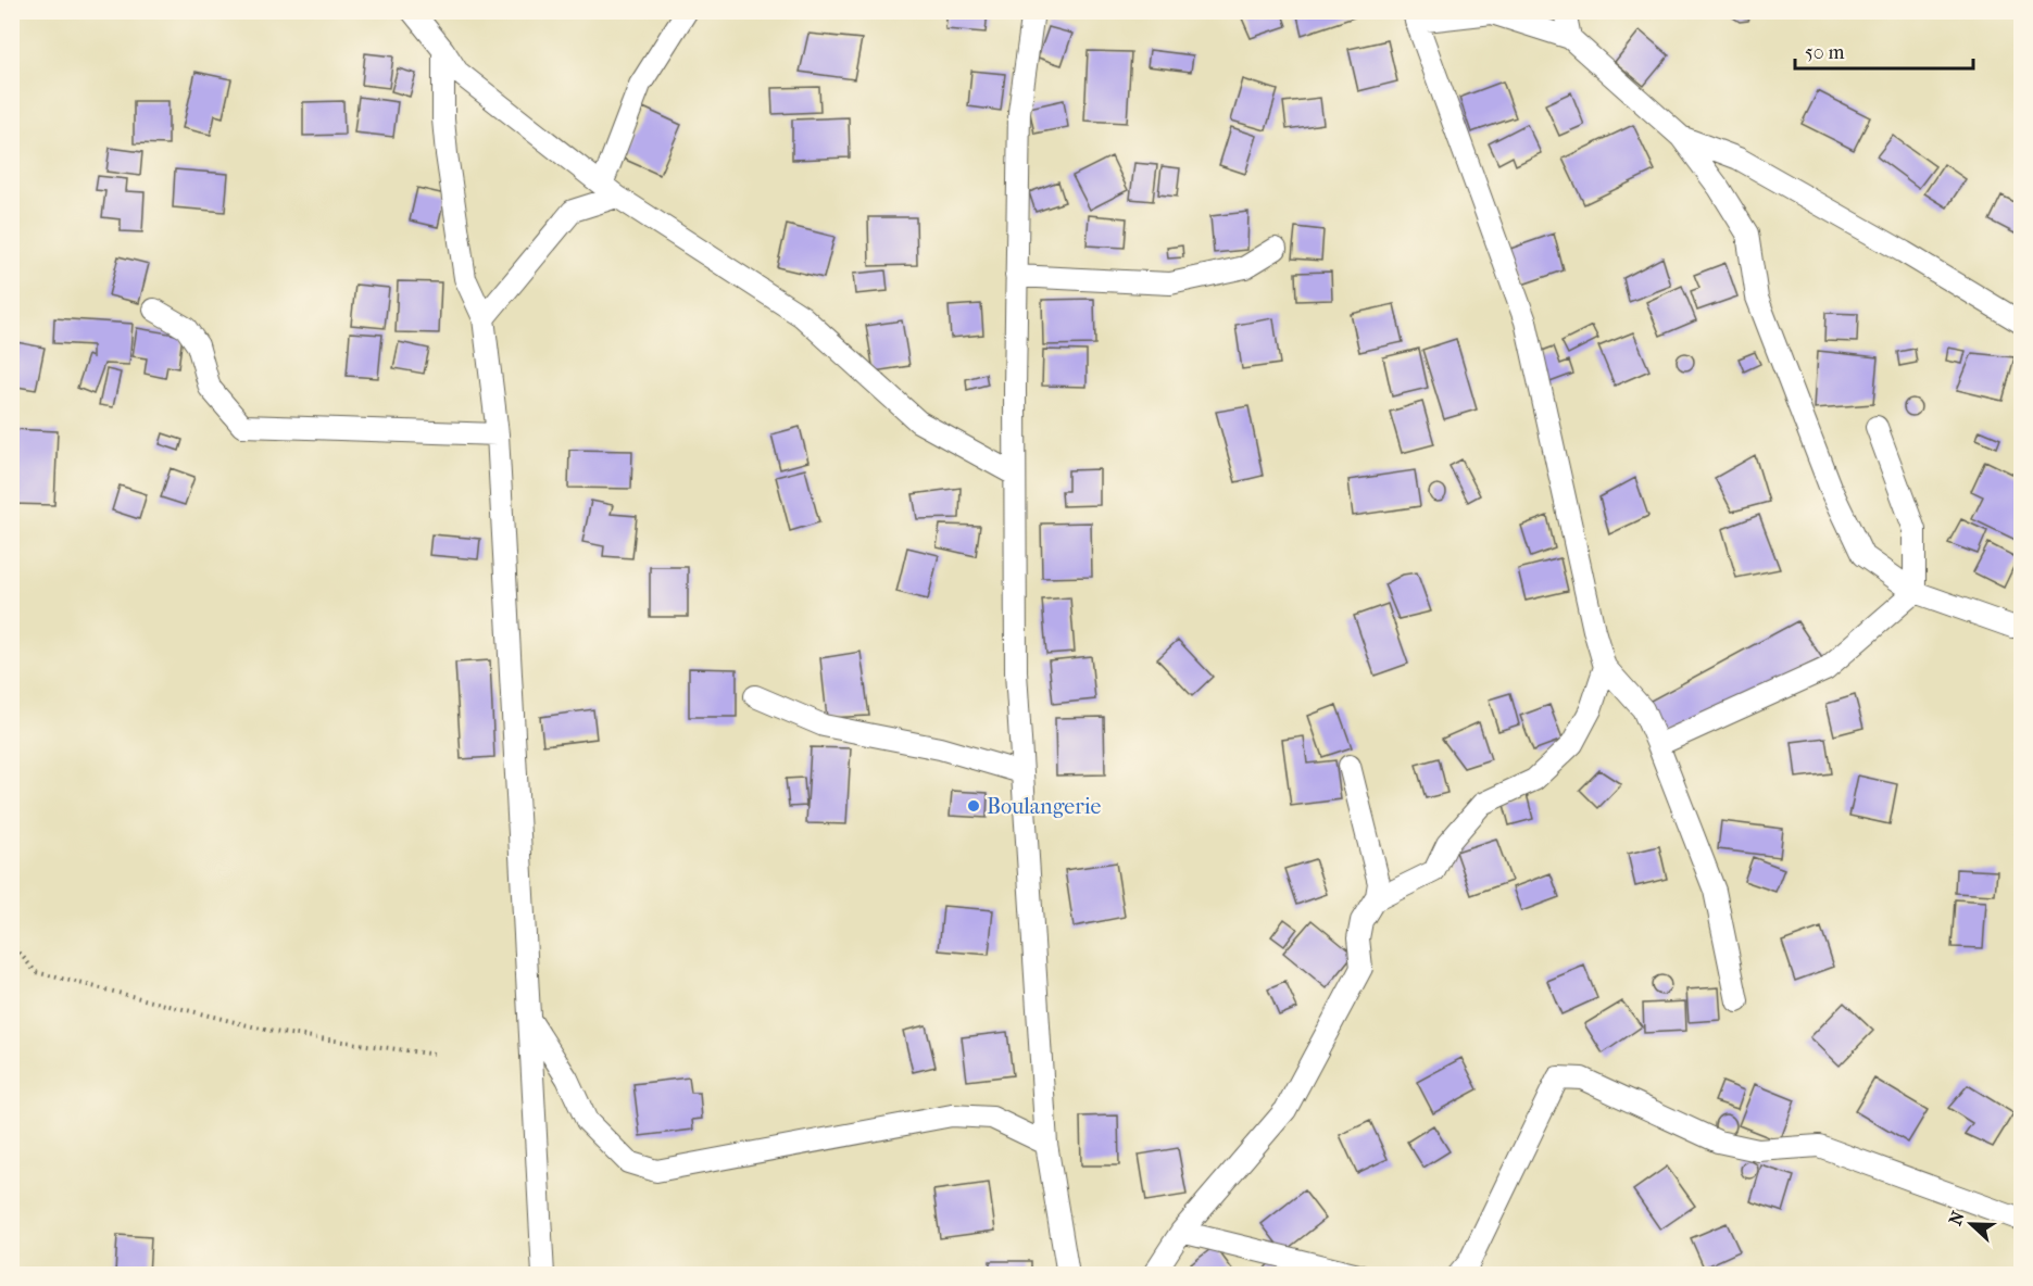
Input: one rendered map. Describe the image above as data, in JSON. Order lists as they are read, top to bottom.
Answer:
{
  "places": ["Boulangerie"],
  "scale_bar": "50 m",
  "north": "left"
}
